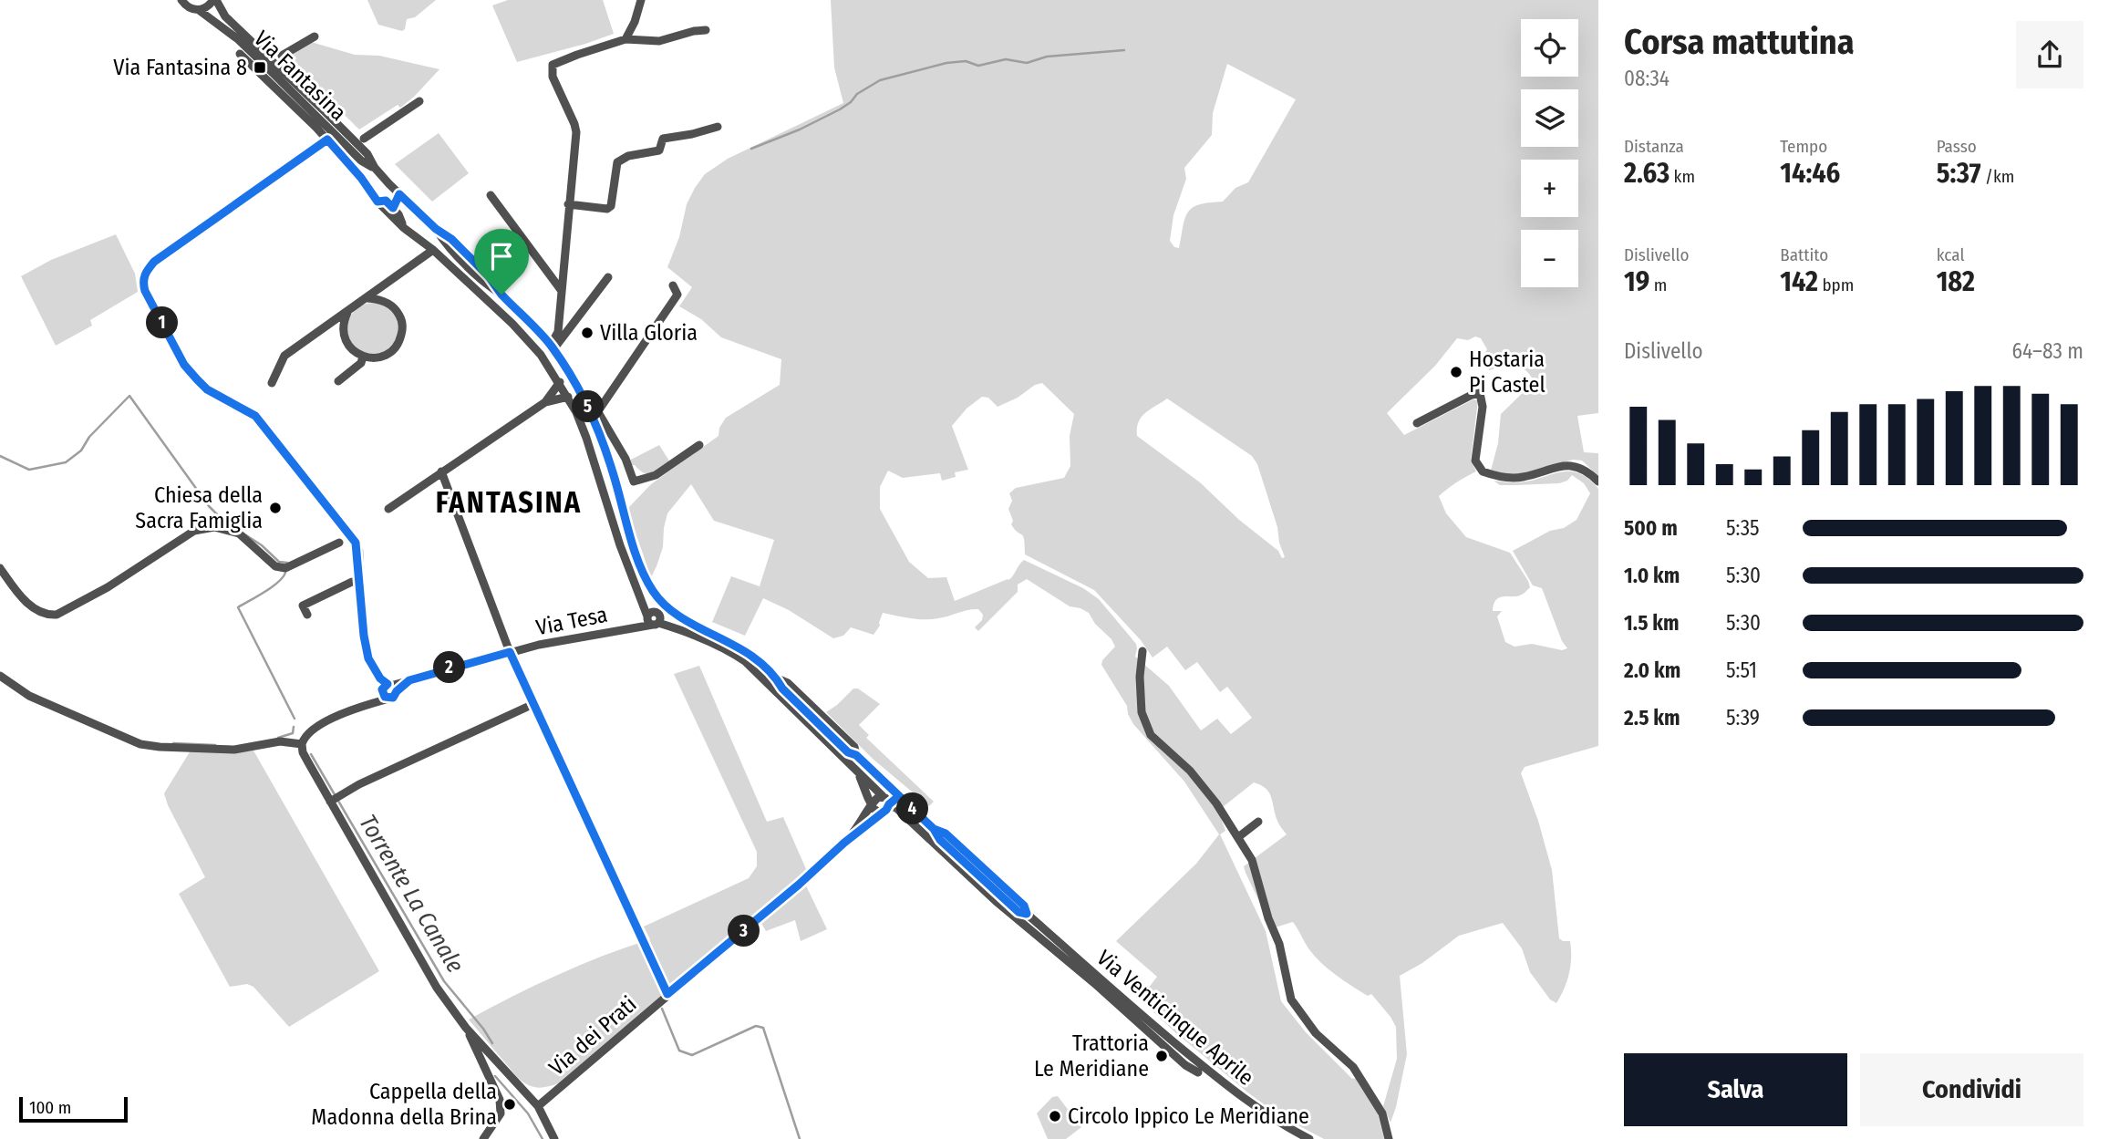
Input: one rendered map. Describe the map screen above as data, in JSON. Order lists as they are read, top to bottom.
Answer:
{
  "streets": {
    "street": [
      "Via Fantasina",
      "Via Tesa",
      "Via Venticinque Aprile",
      "Via dei Prati"
    ]
  },
  "crossings": [
    ["Via Fantasina", "Via Venticinque Aprile"],
    ["Via Tesa", "Via Venticinque Aprile"],
    ["Via Venticinque Aprile", "Via dei Prati"]
  ],
  "districts": ["FANTASINA"],
  "water": ["Torrente La Canale"],
  "places": {
    "transit": ["Via Fantasina 8"],
    "other": [
      "Villa Gloria",
      "Hostaria Pi Castel",
      "Chiesa della Sacra Famiglia",
      "Trattoria Le Meridiane",
      "Cappella della Madonna della Brina",
      "Circolo Ippico Le Meridiane"
    ]
  },
  "scale_bar": "100 m",
  "page": {
    "heading": ["Corsa mattutina", "08:34"],
    "map_buttons": ["+", "−"],
    "stats": [
      ["Distanza", "2.63 km"],
      ["Tempo", "14:46"],
      ["Passo", "5:37 /km"],
      ["Dislivello", "19 m"],
      ["Battito", "142 bpm"],
      ["kcal", "182"]
    ],
    "pins": [
      "1",
      "5",
      "2",
      "4",
      "3"
    ],
    "chart": ["Dislivello", "64–83 m"],
    "list": [
      {
        "name": "500 m",
        "note": "5:35"
      },
      {
        "name": "1.0 km",
        "note": "5:30"
      },
      {
        "name": "1.5 km",
        "note": "5:30"
      },
      {
        "name": "2.0 km",
        "note": "5:51"
      },
      {
        "name": "2.5 km",
        "note": "5:39"
      }
    ],
    "buttons": ["Salva", "Condividi"],
    "scale": "100 m"
  }
}
